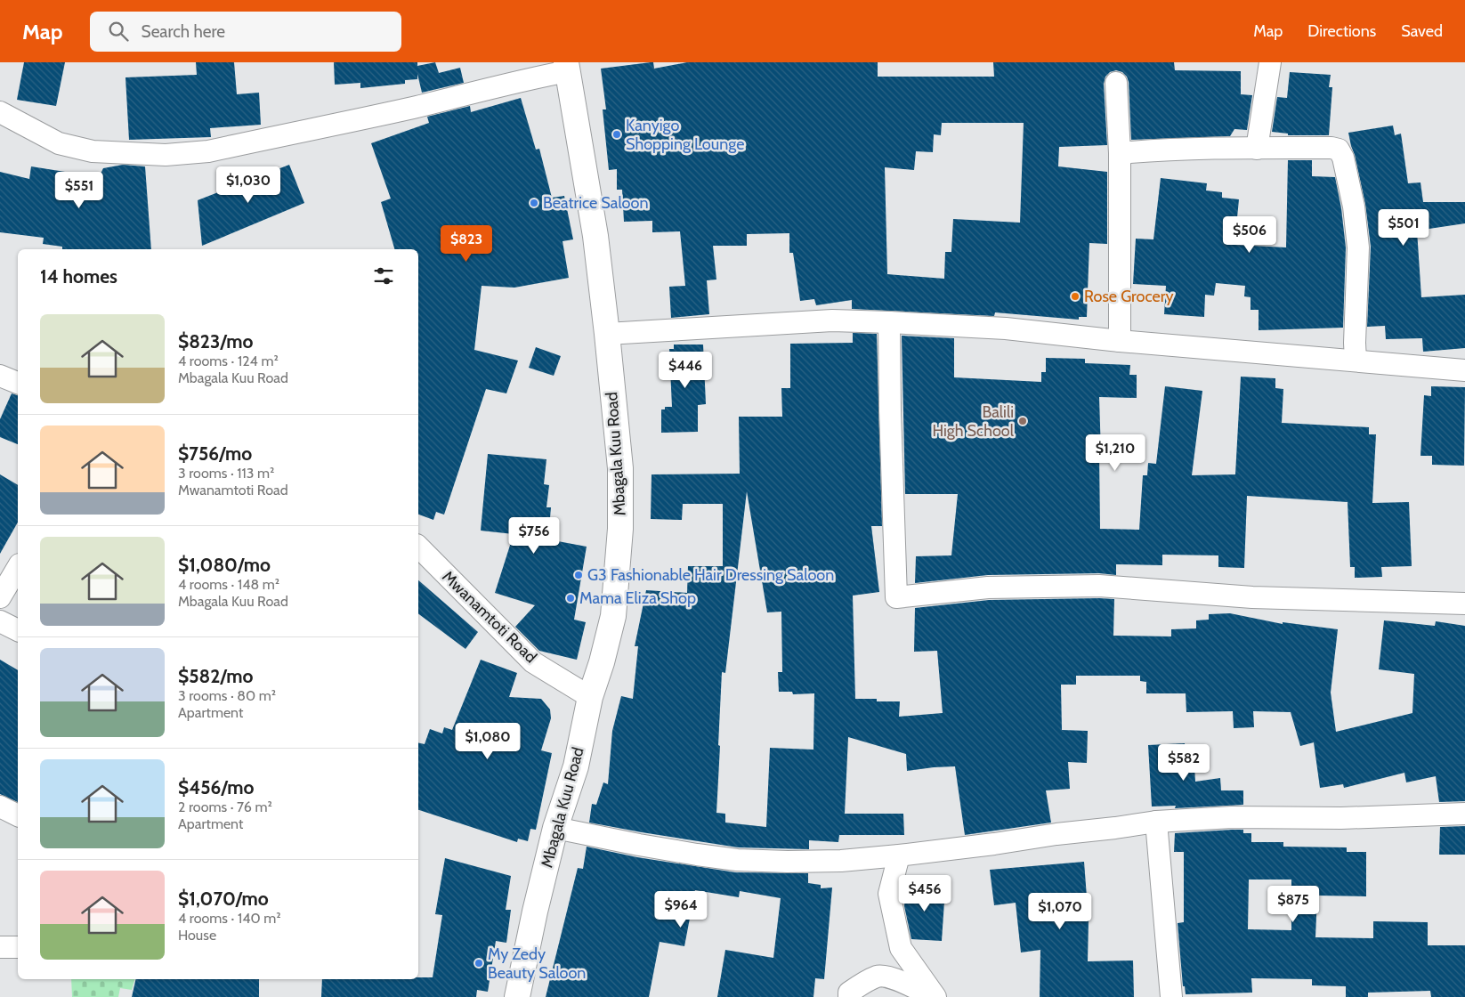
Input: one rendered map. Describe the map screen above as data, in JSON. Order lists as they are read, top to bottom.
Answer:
{
  "streets": {
    "street": ["Mbagala Kuu Road", "Mwanamtoti Road"]
  },
  "crossings": [
    ["Mbagala Kuu Road", "Mwanamtoti Road"]
  ],
  "places": [
    "Kanyigo Shopping Lounge",
    "Beatrice Saloon",
    "Rose Grocery",
    "Balili High School",
    "G3 Fashionable Hair Dressing Saloon",
    "Mama Eliza Shop",
    "My Zedy Beauty Saloon"
  ],
  "page": {
    "header": "Map",
    "search": "Search here",
    "nav": ["Map", "Directions", "Saved"],
    "price": [
      "$1,030",
      "$551",
      "$501",
      "$506",
      "$823",
      "$446",
      "$1,210",
      "$756",
      "$1,080",
      "$582",
      "$456",
      "$875",
      "$964",
      "$1,070"
    ],
    "heading": "14 homes",
    "list": [
      {
        "name": "$823/mo",
        "note": "4 rooms · 124 m² · Mbagala Kuu Road"
      },
      {
        "name": "$756/mo",
        "note": "3 rooms · 113 m² · Mwanamtoti Road"
      },
      {
        "name": "$1,080/mo",
        "note": "4 rooms · 148 m² · Mbagala Kuu Road"
      },
      {
        "name": "$582/mo",
        "note": "3 rooms · 80 m² · Apartment"
      },
      {
        "name": "$456/mo",
        "note": "2 rooms · 76 m² · Apartment"
      },
      {
        "name": "$1,070/mo",
        "note": "4 rooms · 140 m² · House"
      }
    ]
  }
}
